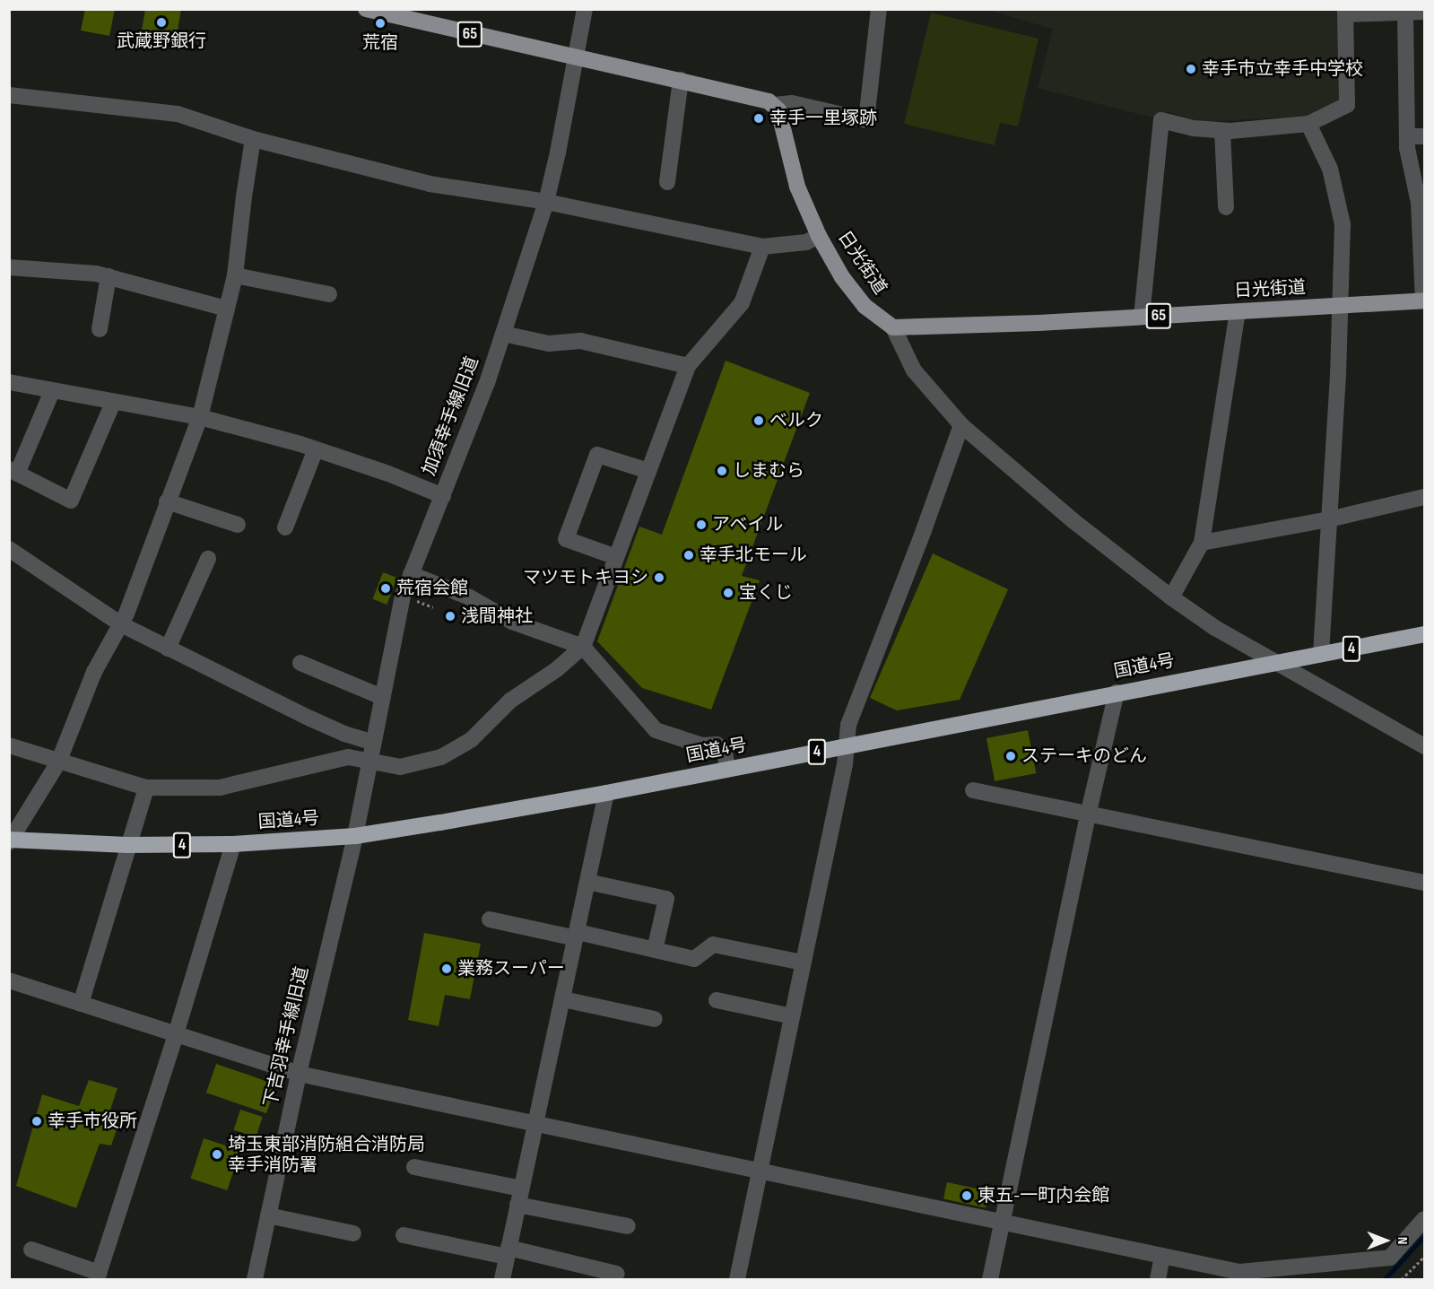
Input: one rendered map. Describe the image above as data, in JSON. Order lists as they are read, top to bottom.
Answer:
{
  "streets": {
    "highway": ["4", "国道4号"],
    "main road": ["65", "日光街道"],
    "street": ["加須幸手線旧道", "下吉羽幸手線旧道"]
  },
  "crossings": [
    ["65", "日光街道"],
    ["65", "加須幸手線旧道"],
    ["加須幸手線旧道", "国道4号"],
    ["加須幸手線旧道", "下吉羽幸手線旧道"],
    ["国道4号", "下吉羽幸手線旧道"]
  ],
  "places": [
    "武蔵野銀行",
    "荒宿",
    "幸手市立幸手中学校",
    "幸手一里塚跡",
    "ベルク",
    "しまむら",
    "アベイル",
    "幸手北モール",
    "マツモトキヨシ",
    "荒宿会館",
    "宝くじ",
    "浅間神社",
    "ステーキのどん",
    "業務スーパー",
    "幸手市役所",
    "埼玉東部消防組合消防局 幸手消防署",
    "東五-一町内会館"
  ],
  "north": "right"
}
